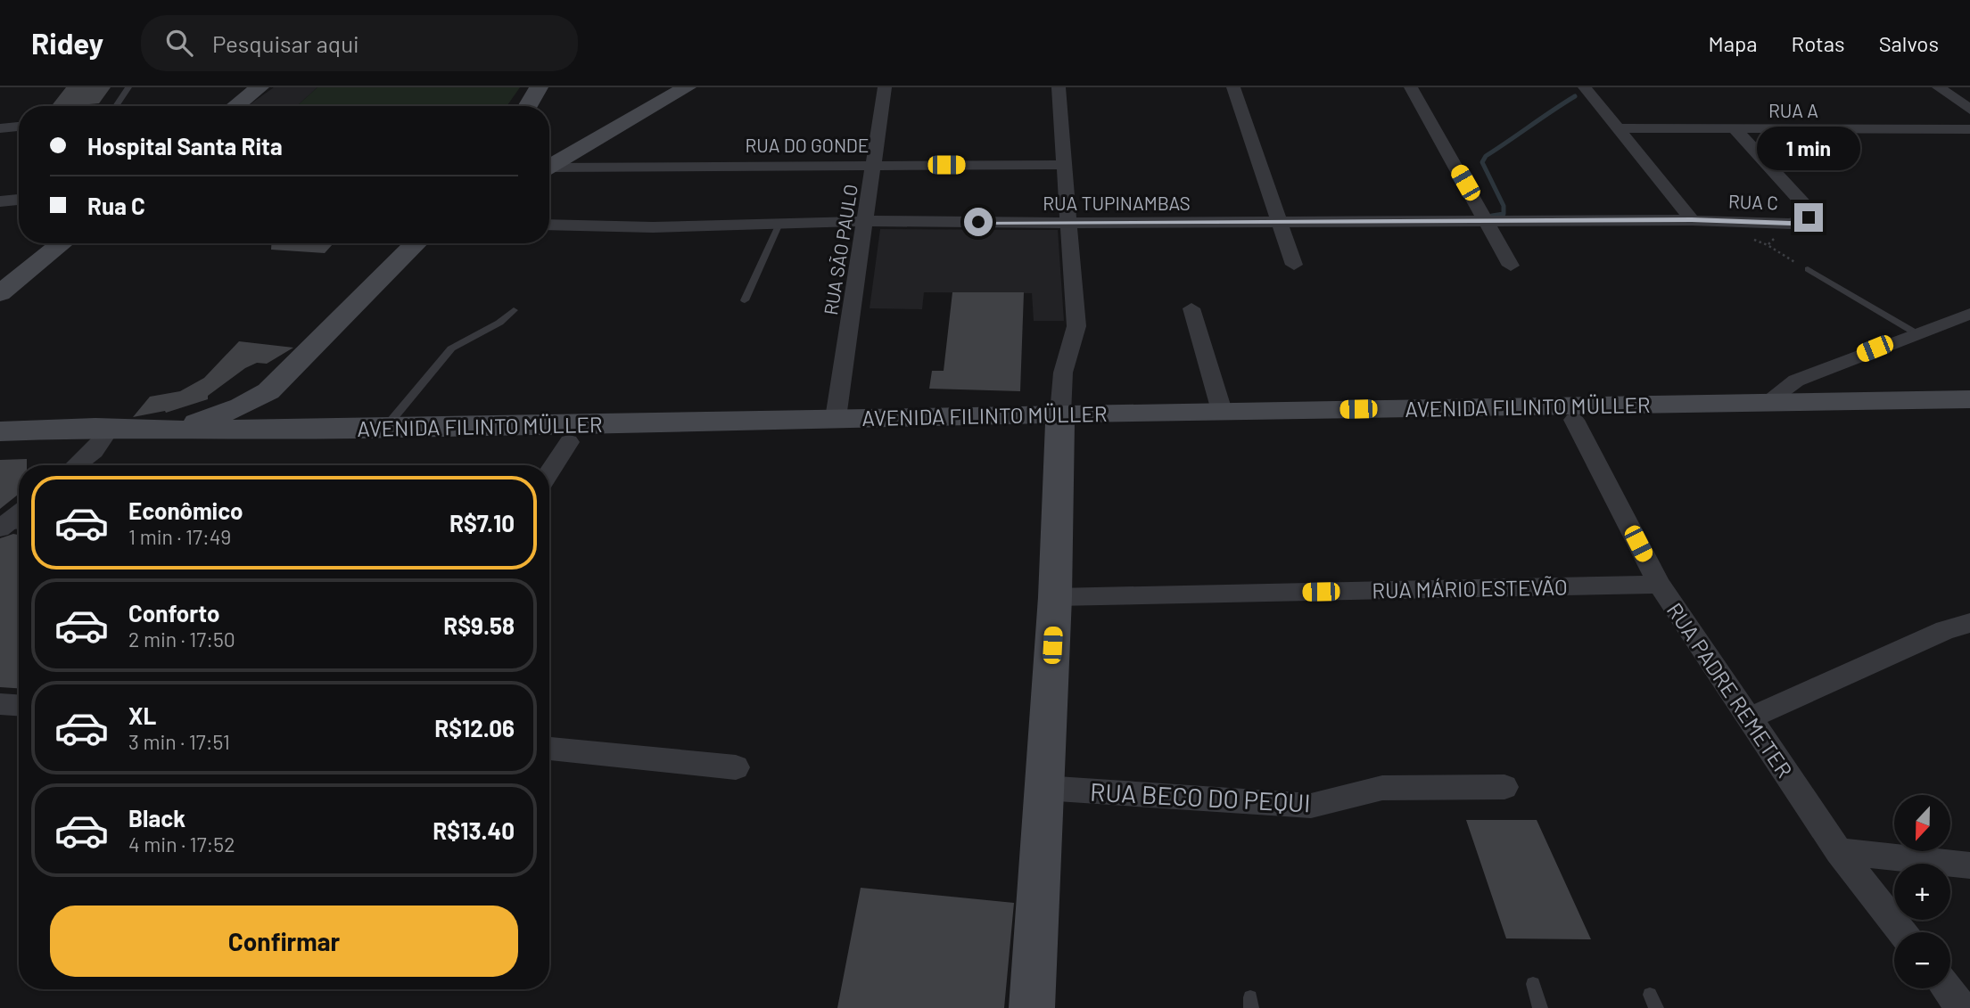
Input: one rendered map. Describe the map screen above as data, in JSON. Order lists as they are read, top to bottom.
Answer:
{
  "streets": {
    "main road": ["AVENIDA FILINTO MÜLLER"],
    "street": [
      "RUA A",
      "RUA DO GONDE",
      "RUA C",
      "RUA TUPINAMBAS",
      "RUA SÃO PAULO",
      "RUA MÁRIO ESTEVÃO",
      "RUA PADRE REMETER",
      "RUA BECO DO PEQUI"
    ]
  },
  "crossings": [
    ["RUA A", "RUA C"],
    ["RUA DO GONDE", "RUA SÃO PAULO"],
    ["RUA C", "RUA TUPINAMBAS"],
    ["RUA TUPINAMBAS", "RUA SÃO PAULO"],
    ["RUA SÃO PAULO", "AVENIDA FILINTO MÜLLER"],
    ["AVENIDA FILINTO MÜLLER", "RUA PADRE REMETER"],
    ["RUA MÁRIO ESTEVÃO", "RUA PADRE REMETER"]
  ],
  "north": "bottom",
  "page": {
    "header": "Ridey",
    "search": "Pesquisar aqui",
    "nav": ["Mapa", "Rotas", "Salvos"],
    "banner": ["Hospital Santa Rita", "Rua C"],
    "bubble": "1 min",
    "list": [
      {
        "name": "Econômico",
        "note": "1 min · 17:49",
        "value": "R$7.10"
      },
      {
        "name": "Conforto",
        "note": "2 min · 17:50",
        "value": "R$9.58"
      },
      {
        "name": "XL",
        "note": "3 min · 17:51",
        "value": "R$12.06"
      },
      {
        "name": "Black",
        "note": "4 min · 17:52",
        "value": "R$13.40"
      }
    ],
    "map_buttons": ["+", "−"],
    "buttons": "Confirmar"
  }
}
